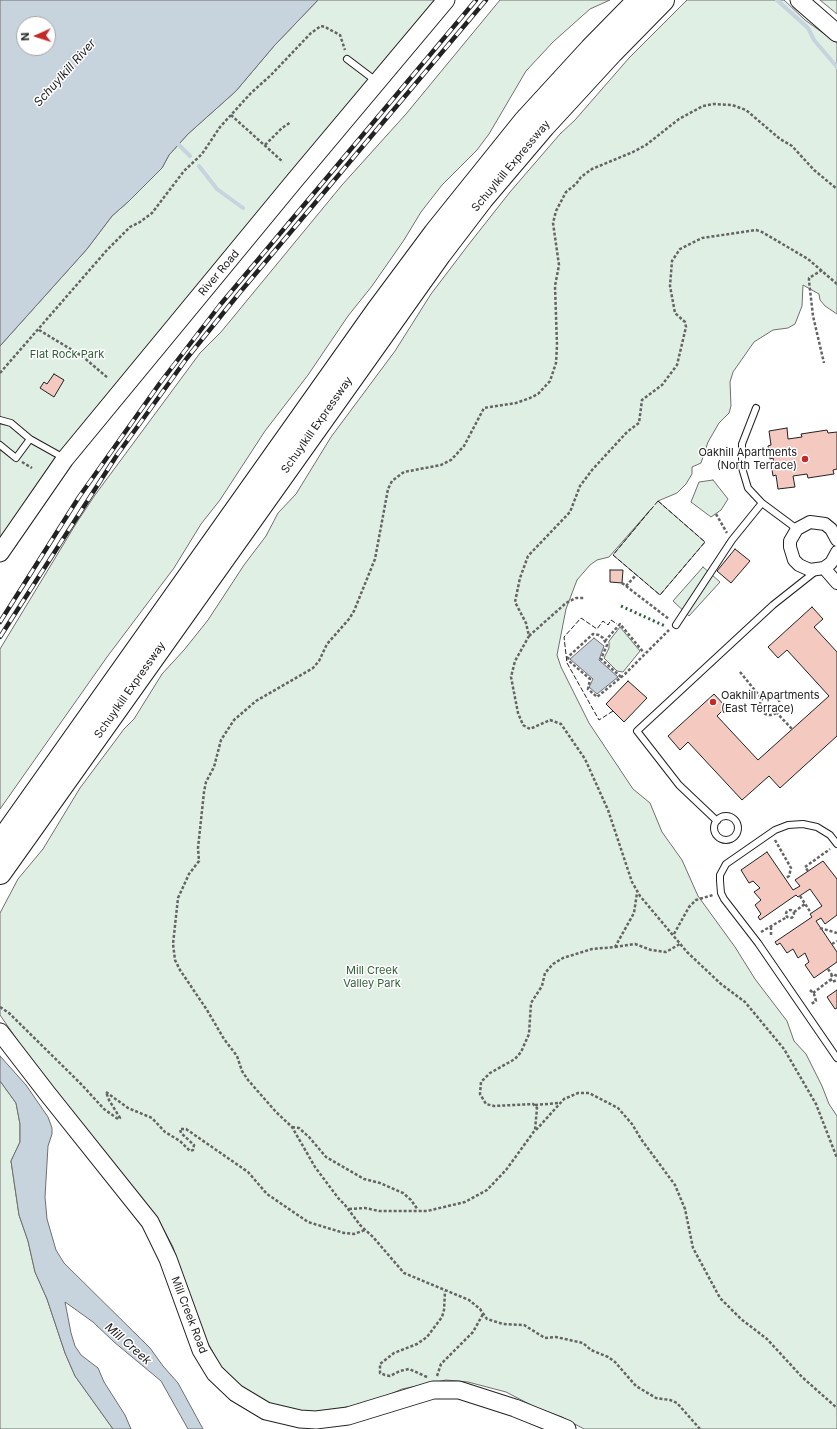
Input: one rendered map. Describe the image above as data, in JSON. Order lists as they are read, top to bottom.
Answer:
{
  "streets": {
    "highway": ["Schuylkill Expressway"],
    "street": ["River Road", "Mill Creek Road"]
  },
  "water": ["Schuylkill River", "Mill Creek"],
  "parks": ["Flat Rock Park", "Mill Creek Valley Park"],
  "places": ["Oakhill Apartments (North Terrace)", "Oakhill Apartments (East Terrace)"],
  "north": "left"
}
